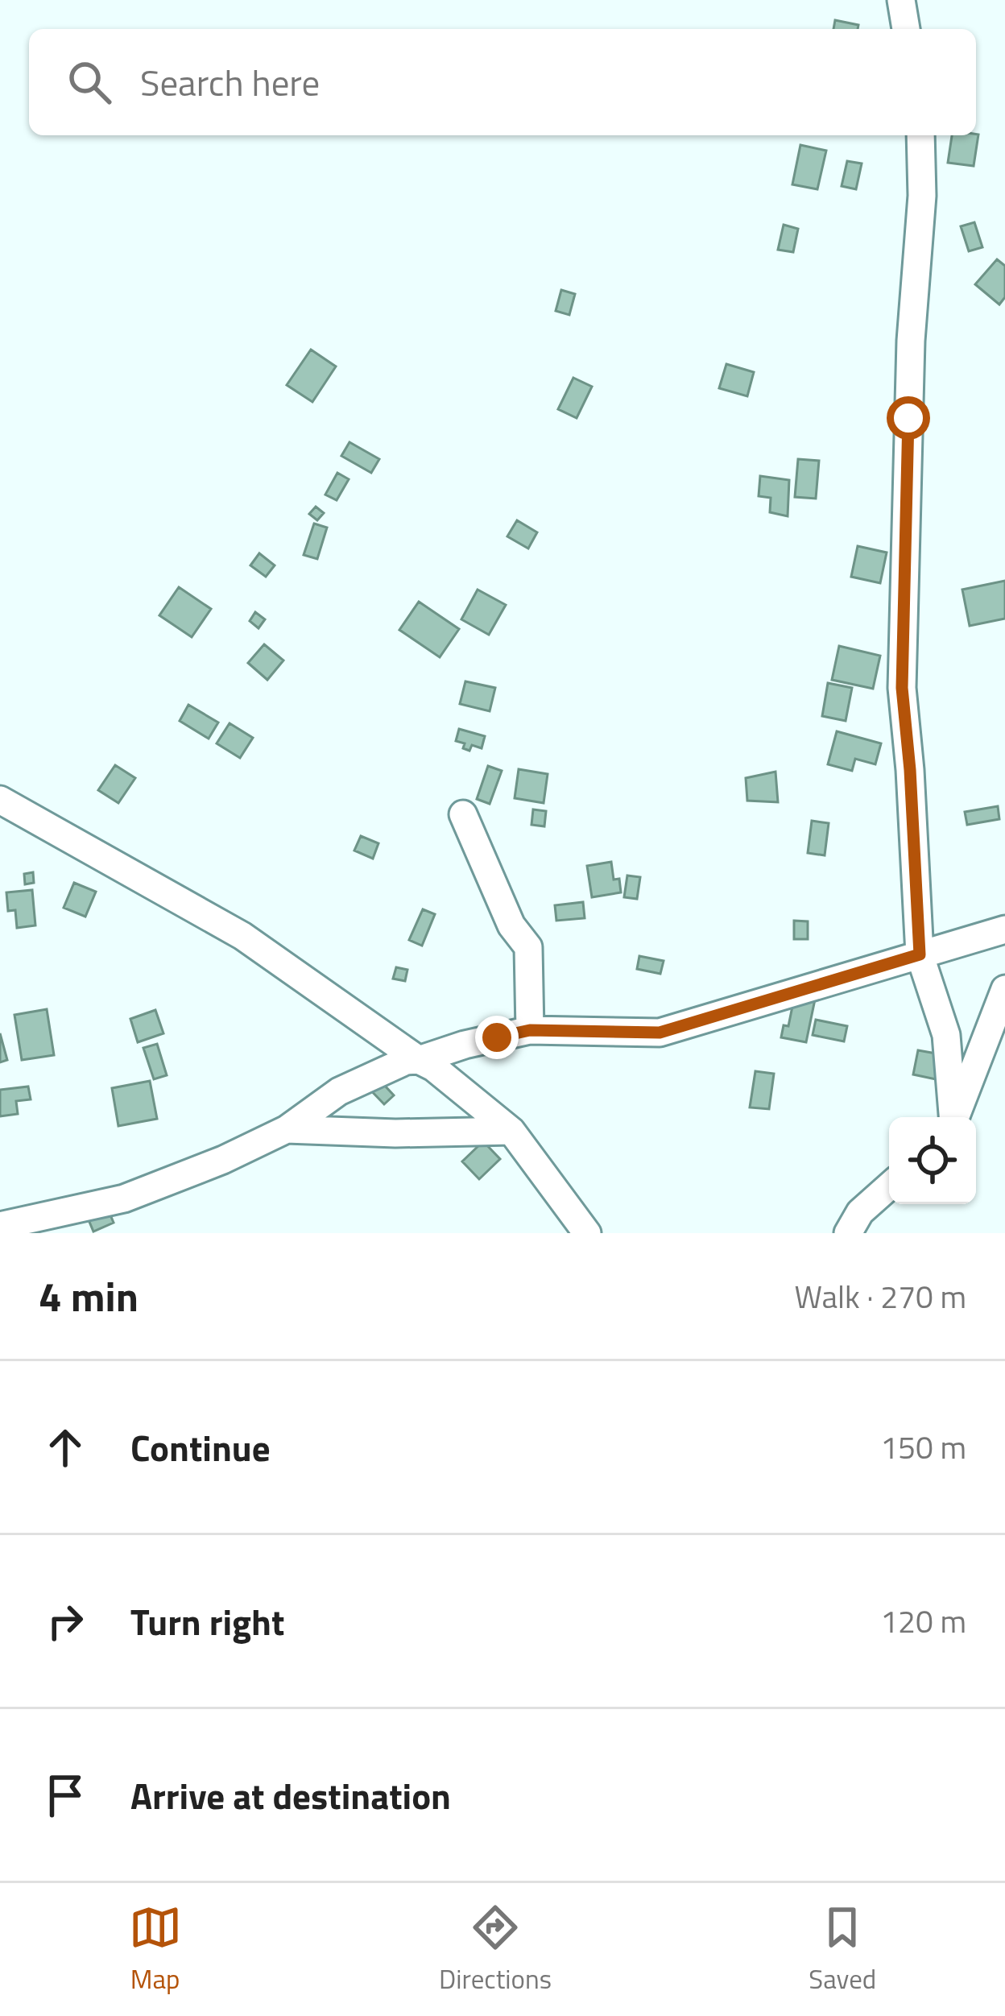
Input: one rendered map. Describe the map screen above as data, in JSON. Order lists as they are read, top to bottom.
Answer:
{
  "page": {
    "search": "Search here",
    "heading": ["4 min", "Walk · 270 m"],
    "list": [
      ["Continue", "150 m"],
      ["Turn right", "120 m"],
      "Arrive at destination"
    ],
    "nav": ["Map", "Directions", "Saved"]
  }
}
